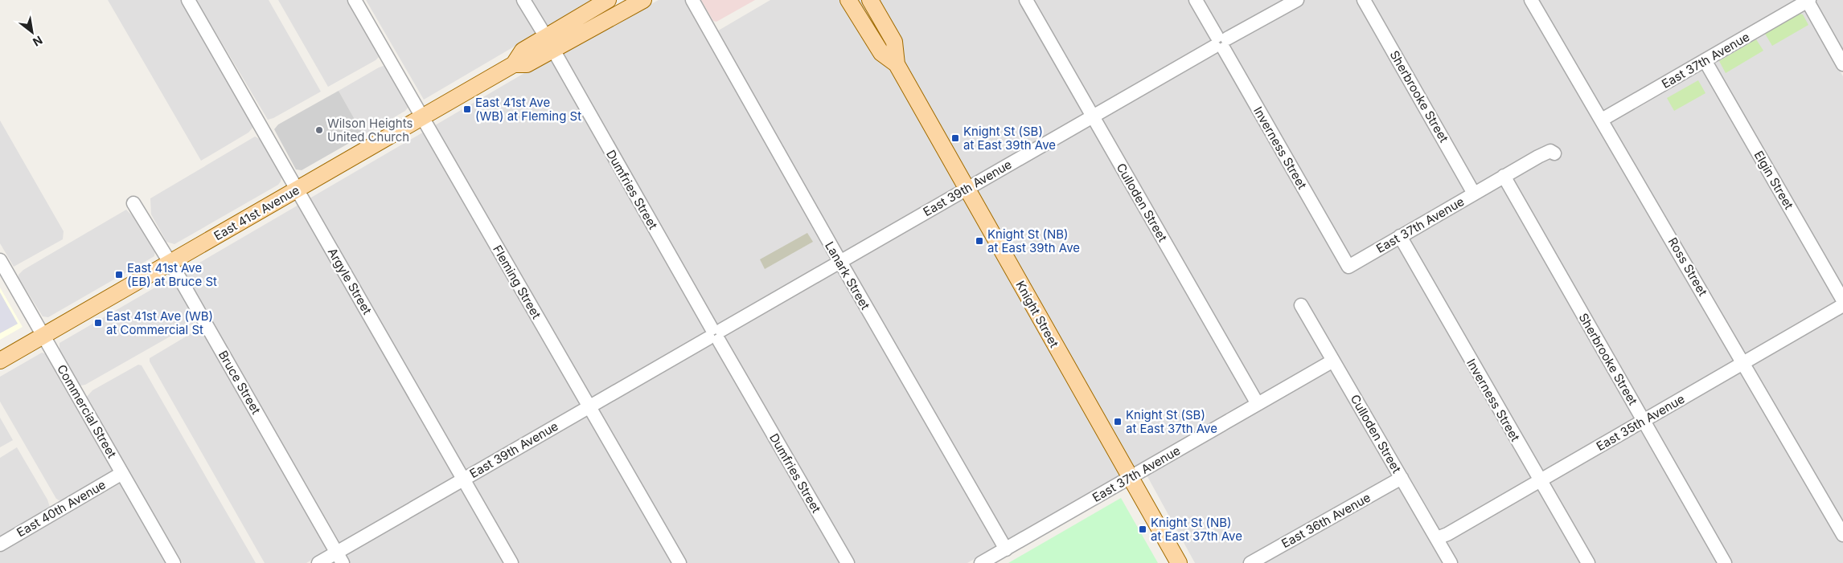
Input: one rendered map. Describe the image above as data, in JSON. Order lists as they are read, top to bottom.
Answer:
{
  "streets": {
    "main road": ["East 41st Avenue", "Knight Street"],
    "street": [
      "East 37th Avenue",
      "Sherbrooke Street",
      "Inverness Street",
      "Elgin Street",
      "East 39th Avenue",
      "Dumfries Street",
      "Culloden Street",
      "Ross Street",
      "Lanark Street",
      "Argyle Street",
      "Fleming Street",
      "Bruce Street",
      "Commercial Street",
      "East 35th Avenue",
      "East 40th Avenue",
      "East 36th Avenue"
    ]
  },
  "crossings": [
    ["East 37th Avenue", "Sherbrooke Street"],
    ["East 37th Avenue", "Inverness Street"],
    ["East 37th Avenue", "Elgin Street"],
    ["East 37th Avenue", "Culloden Street"],
    ["East 37th Avenue", "Ross Street"],
    ["East 37th Avenue", "Lanark Street"],
    ["East 37th Avenue", "Knight Street"],
    ["Sherbrooke Street", "East 35th Avenue"],
    ["Inverness Street", "East 39th Avenue"],
    ["Inverness Street", "East 35th Avenue"],
    ["East 39th Avenue", "Dumfries Street"],
    ["East 39th Avenue", "Culloden Street"],
    ["East 39th Avenue", "Lanark Street"],
    ["East 39th Avenue", "Argyle Street"],
    ["East 39th Avenue", "Fleming Street"],
    ["East 39th Avenue", "Knight Street"],
    ["East 39th Avenue", "Bruce Street"],
    ["Dumfries Street", "East 41st Avenue"],
    ["Culloden Street", "East 35th Avenue"],
    ["Culloden Street", "East 36th Avenue"],
    ["East 41st Avenue", "Argyle Street"],
    ["East 41st Avenue", "Fleming Street"],
    ["East 41st Avenue", "Bruce Street"],
    ["East 41st Avenue", "Commercial Street"],
    ["Ross Street", "East 35th Avenue"],
    ["Commercial Street", "East 40th Avenue"]
  ],
  "places": {
    "transit": [
      "East 41st Ave (WB) at Fleming St",
      "Knight St (SB) at East 39th Ave",
      "Knight St (NB) at East 39th Ave",
      "East 41st Ave (EB) at Bruce St",
      "East 41st Ave (WB) at Commercial St",
      "Knight St (SB) at East 37th Ave",
      "Knight St (NB) at East 37th Ave"
    ],
    "other": ["Wilson Heights United Church"]
  },
  "north": "bottom right"
}
